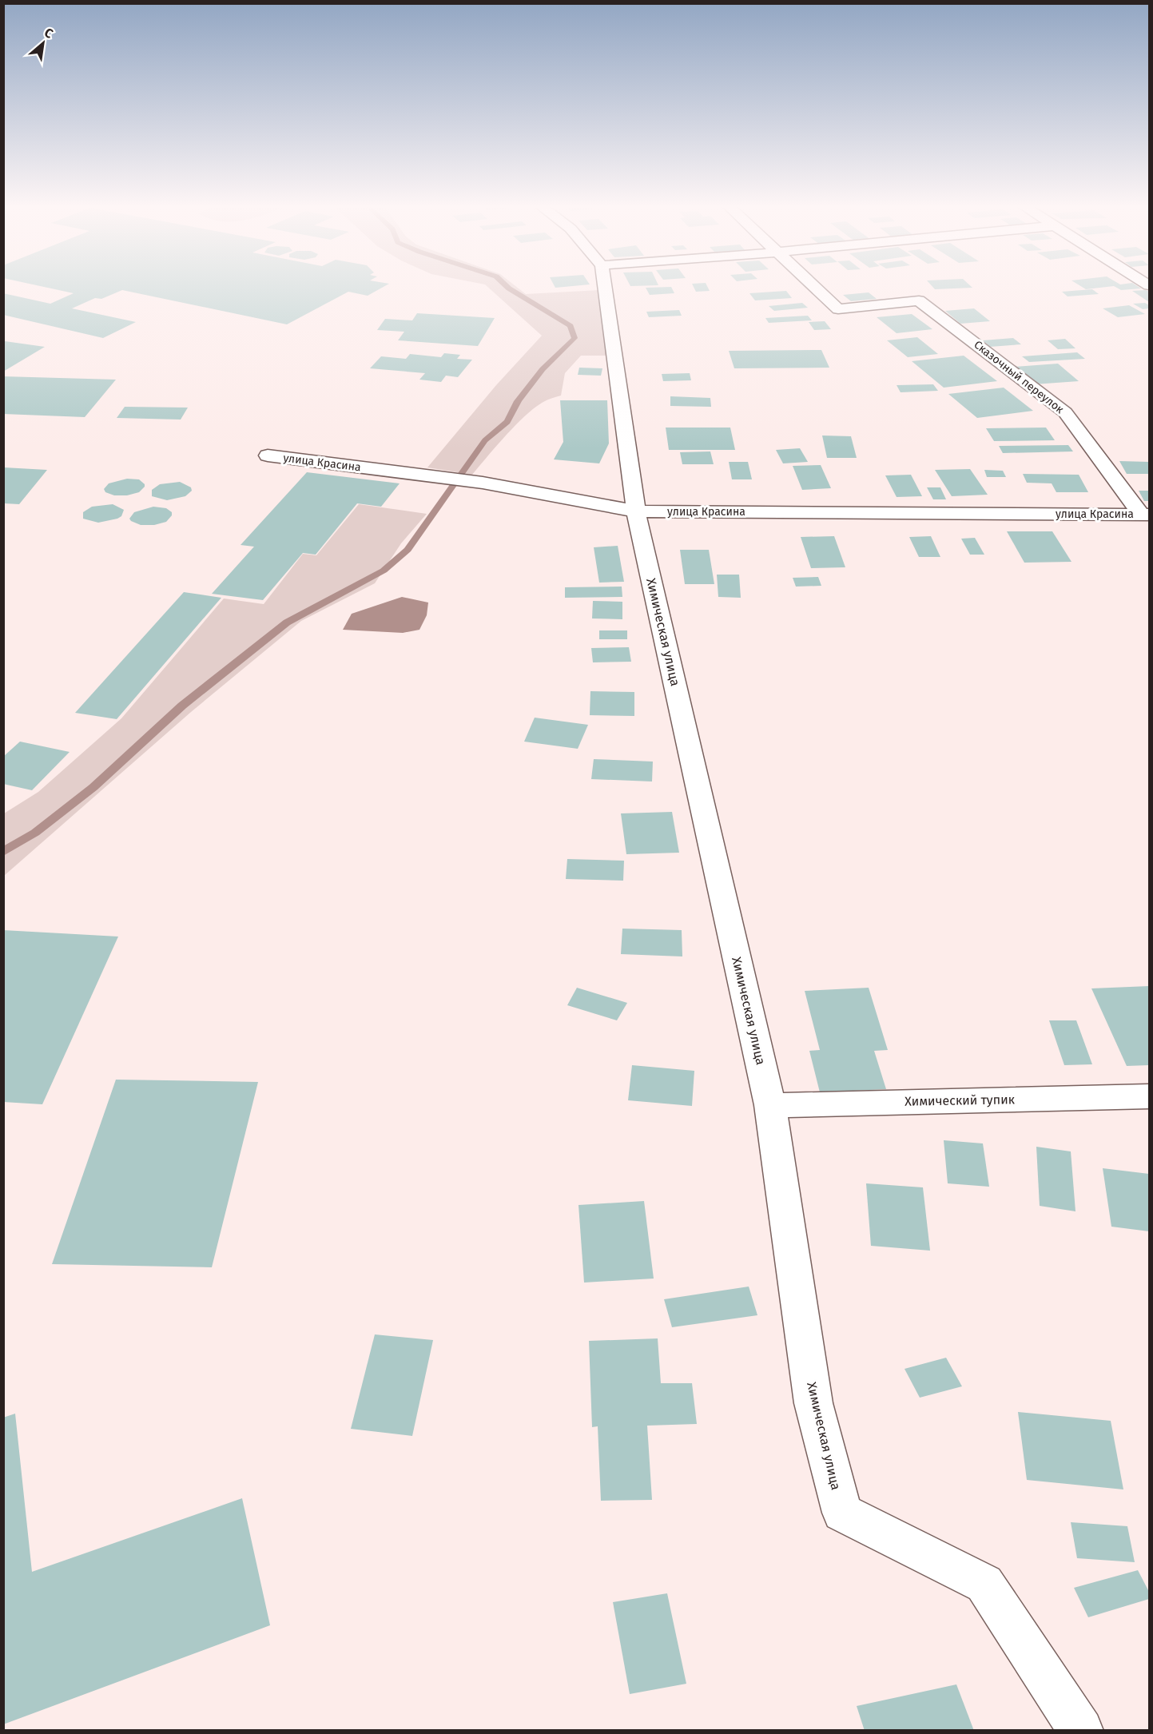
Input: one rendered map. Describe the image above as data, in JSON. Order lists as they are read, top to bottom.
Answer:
{
  "streets": {
    "street": [
      "Сказочный переулок",
      "улица Красина",
      "Химическая улица",
      "Химический тупик"
    ]
  },
  "crossings": [
    ["Сказочный переулок", "улица Красина"],
    ["улица Красина", "Химическая улица"],
    ["Химическая улица", "Химический тупик"]
  ],
  "north": "top right"
}
